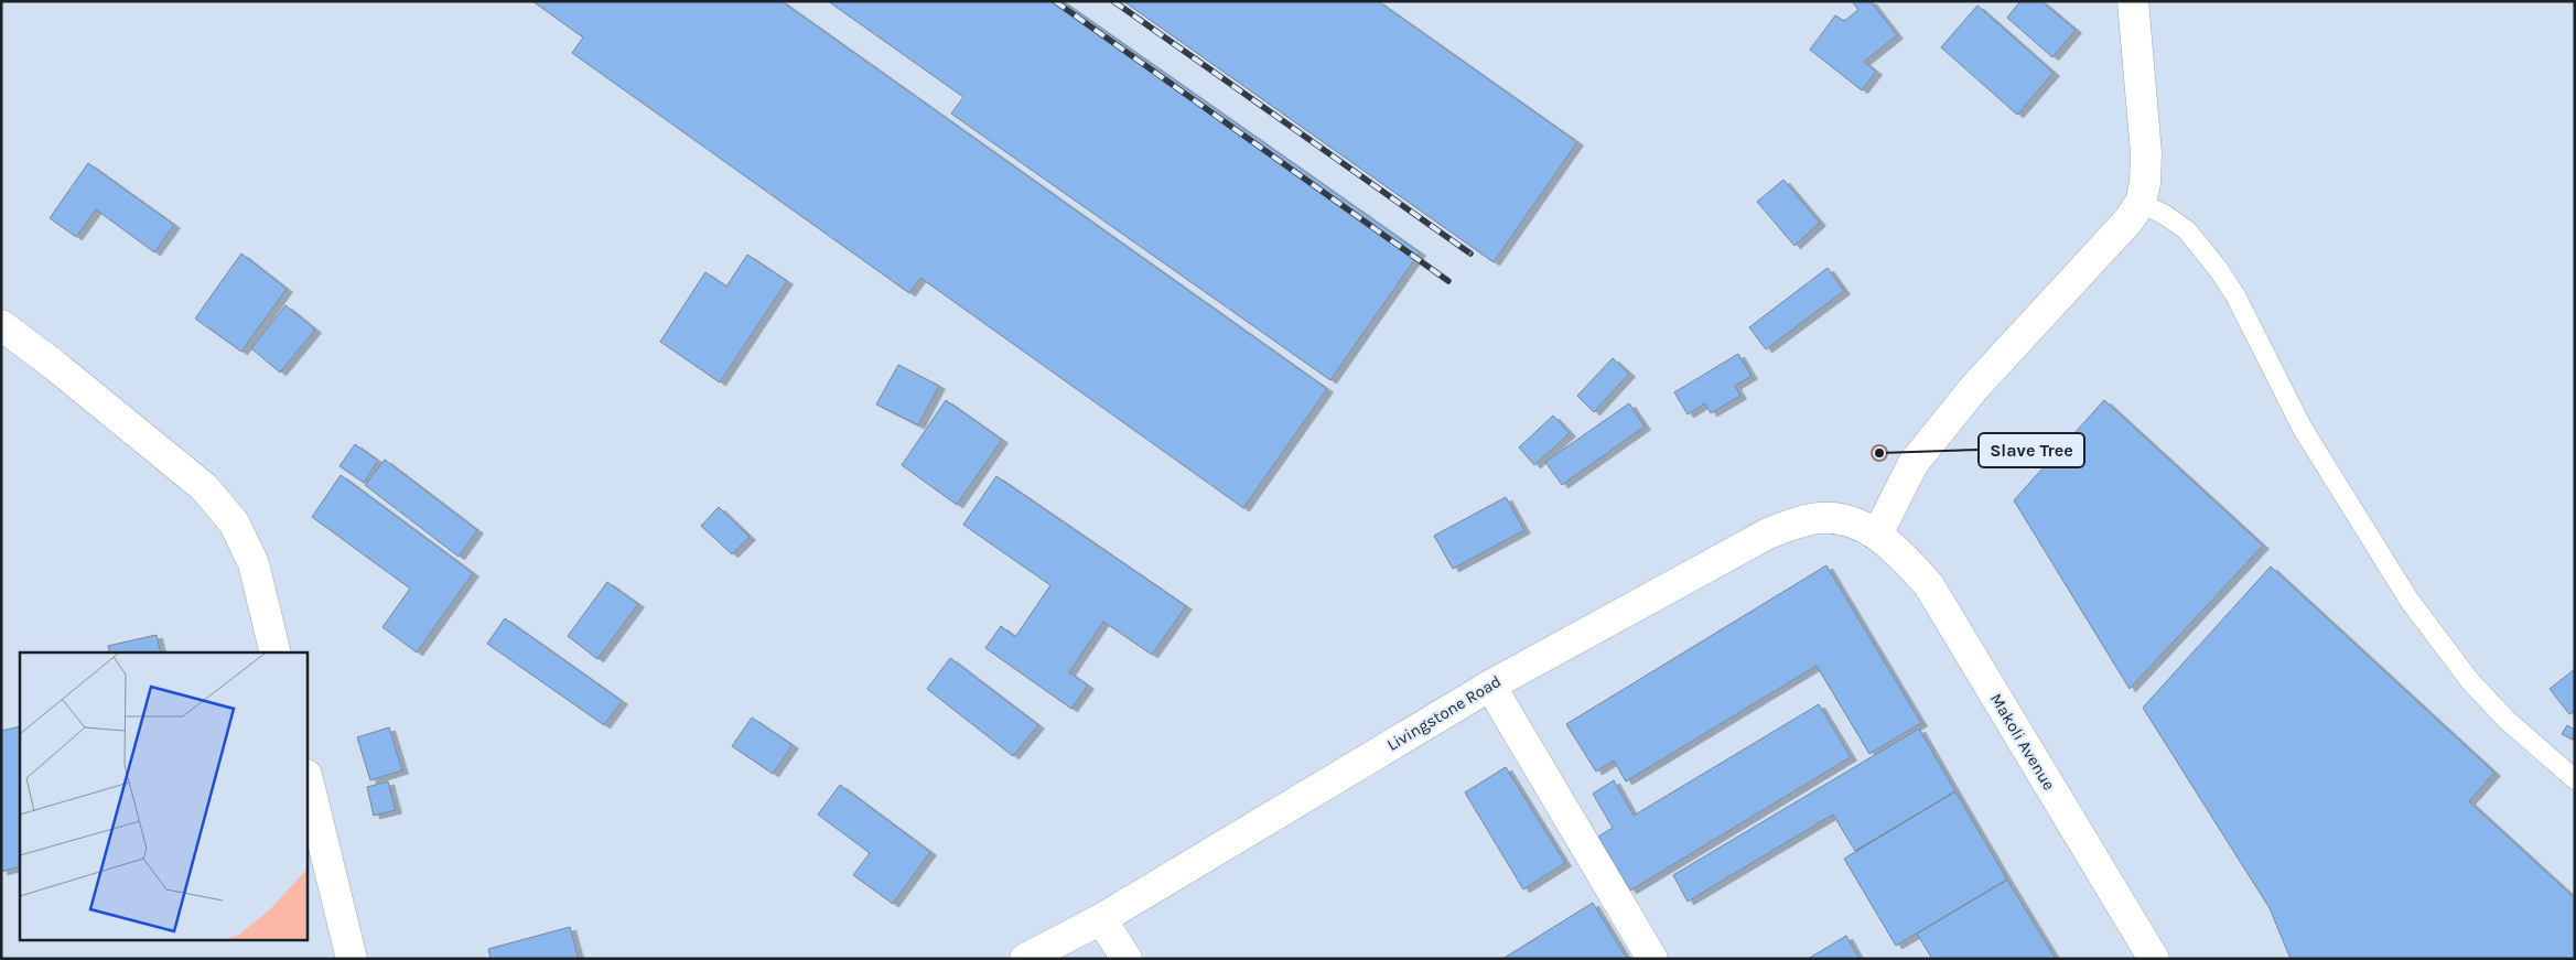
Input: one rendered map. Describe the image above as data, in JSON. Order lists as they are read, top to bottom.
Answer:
{
  "streets": {
    "street": ["Livingstone Road", "Makoli Avenue"]
  },
  "crossings": [
    ["Livingstone Road", "Makoli Avenue"]
  ],
  "places": ["Slave Tree"]
}
